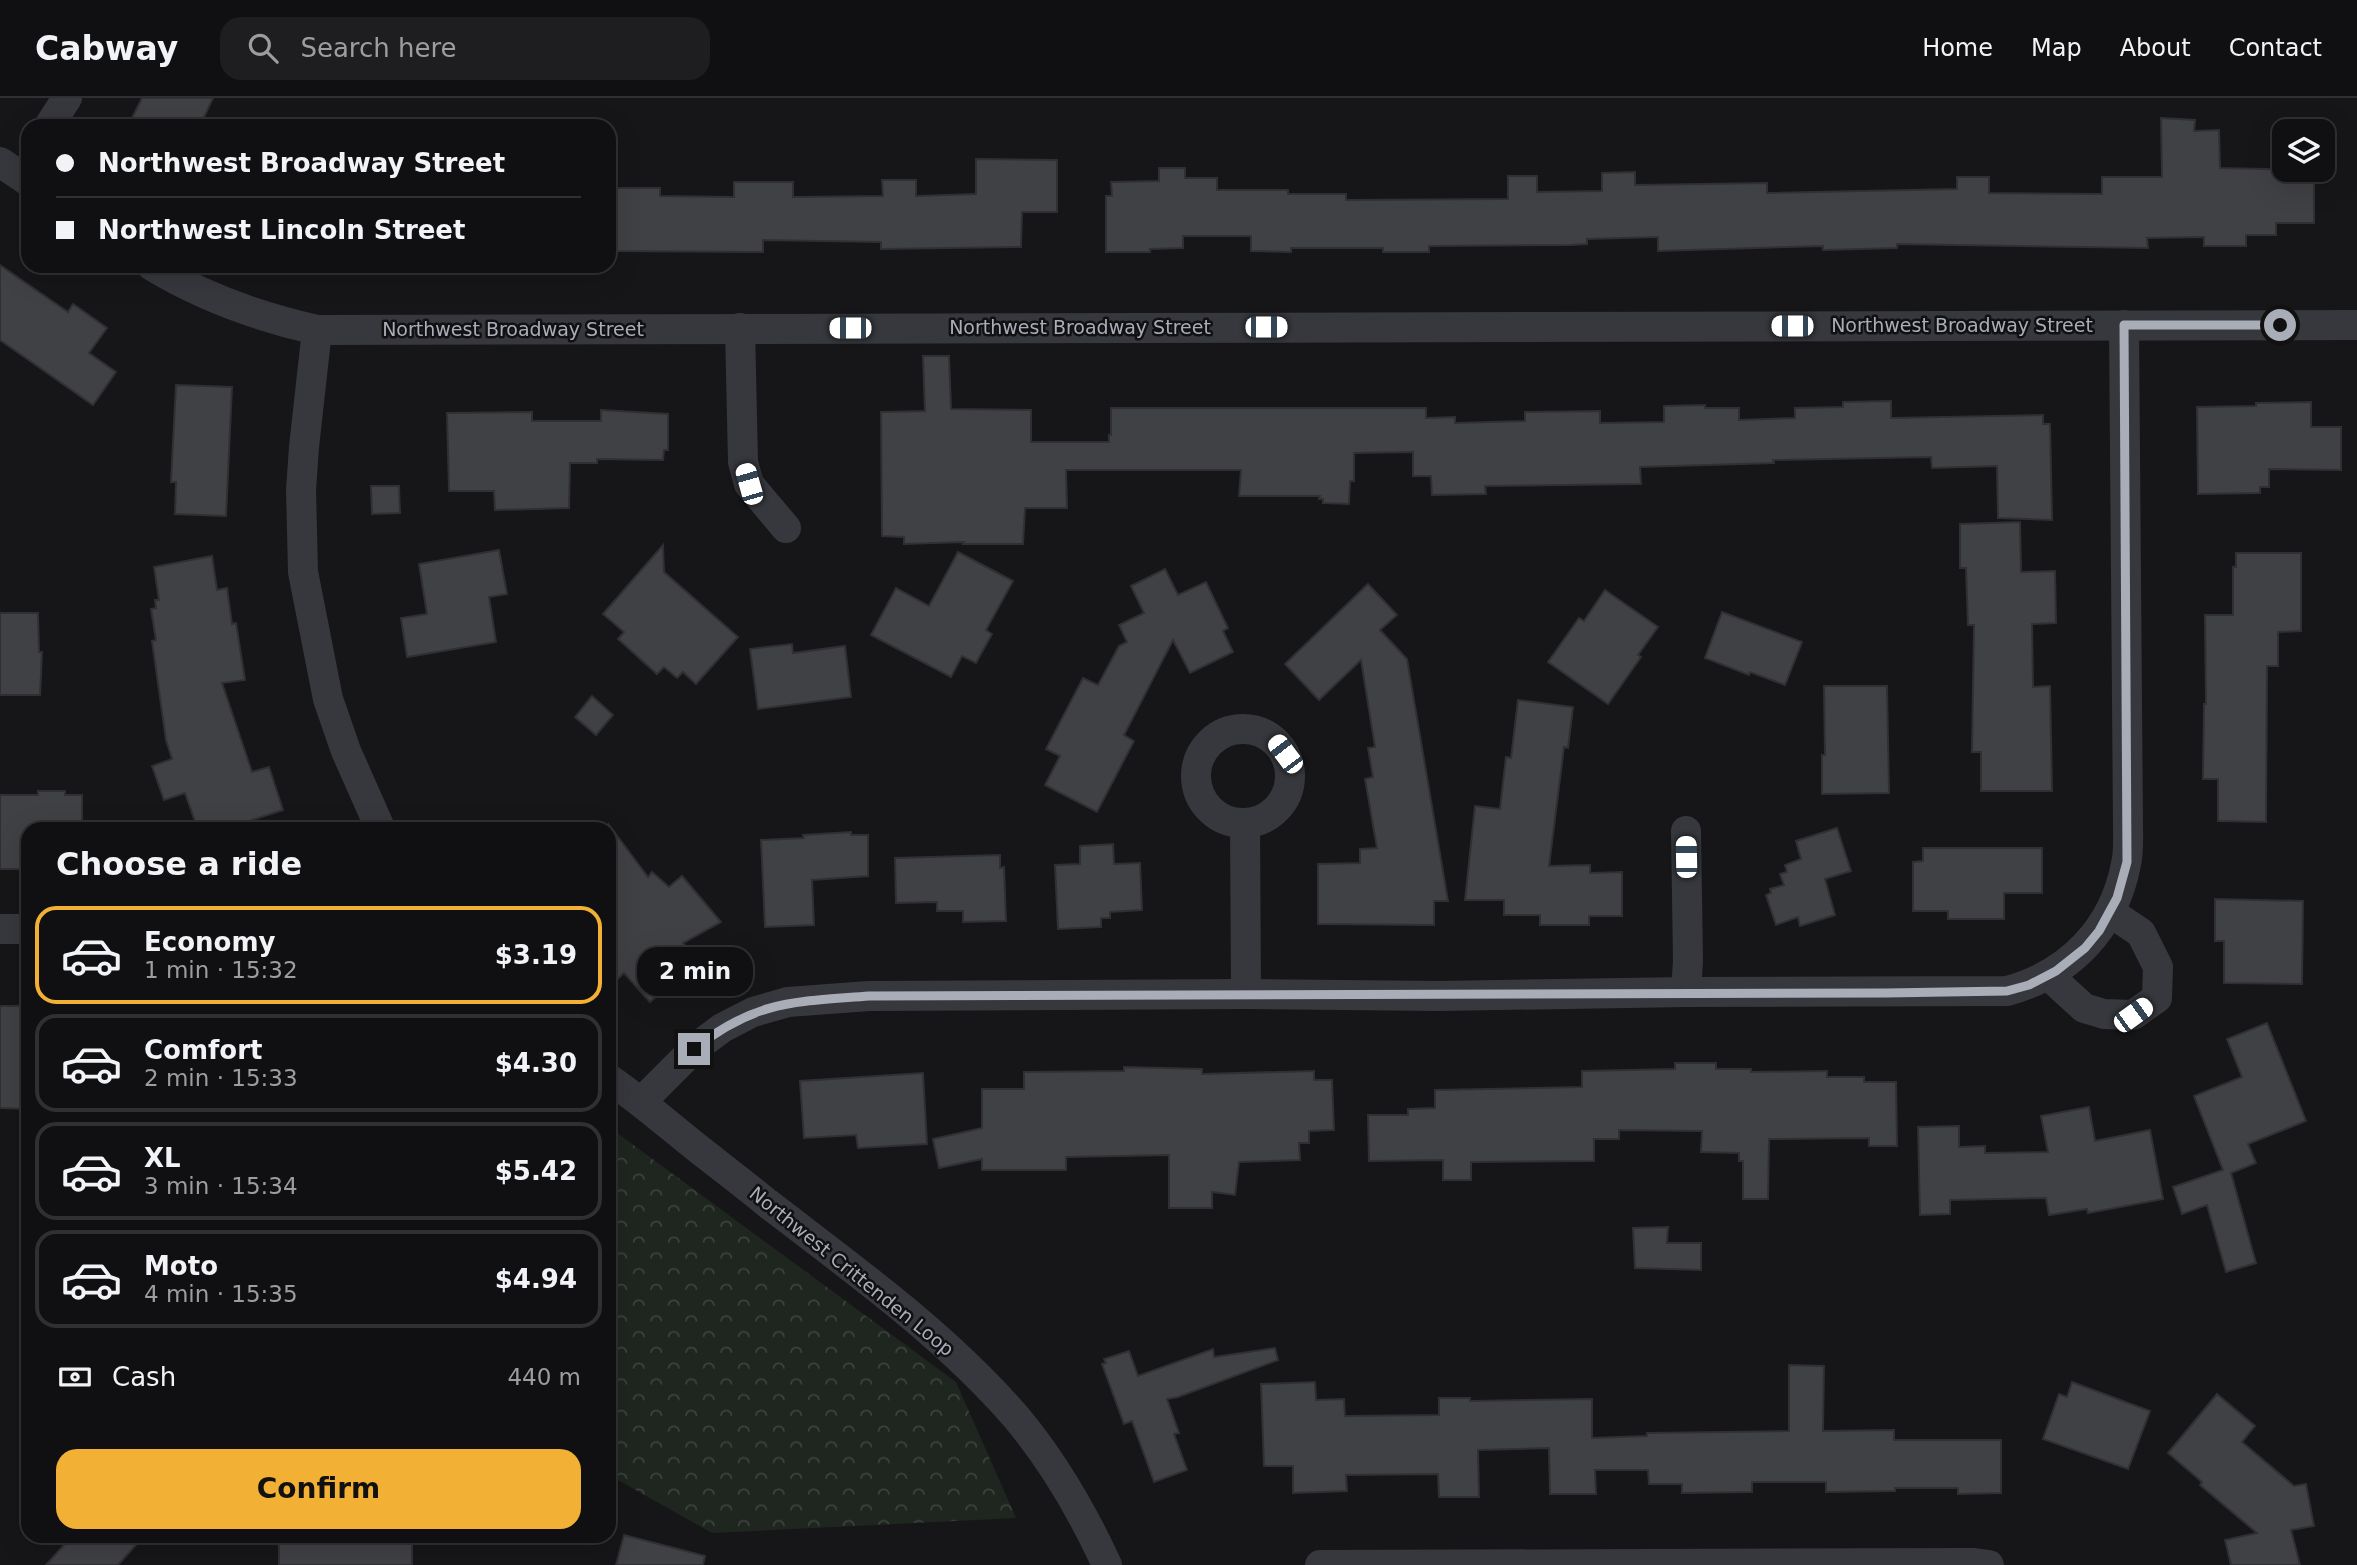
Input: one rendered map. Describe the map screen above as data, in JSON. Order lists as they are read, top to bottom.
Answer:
{
  "streets": {
    "street": ["Northwest Broadway Street", "Northwest Crittenden Loop"]
  },
  "page": {
    "header": "Cabway",
    "search": "Search here",
    "nav": [
      "Home",
      "Map",
      "About",
      "Contact"
    ],
    "banner": ["Northwest Broadway Street", "Northwest Lincoln Street"],
    "heading": "Choose a ride",
    "list": [
      {
        "name": "Economy",
        "note": "1 min · 15:32",
        "value": "$3.19"
      },
      {
        "name": "Comfort",
        "note": "2 min · 15:33",
        "value": "$4.30"
      },
      {
        "name": "XL",
        "note": "3 min · 15:34",
        "value": "$5.42"
      },
      {
        "name": "Moto",
        "note": "4 min · 15:35",
        "value": "$4.94"
      }
    ],
    "bubble": "2 min",
    "pay": ["Cash", "440 m"],
    "buttons": "Confirm"
  }
}
